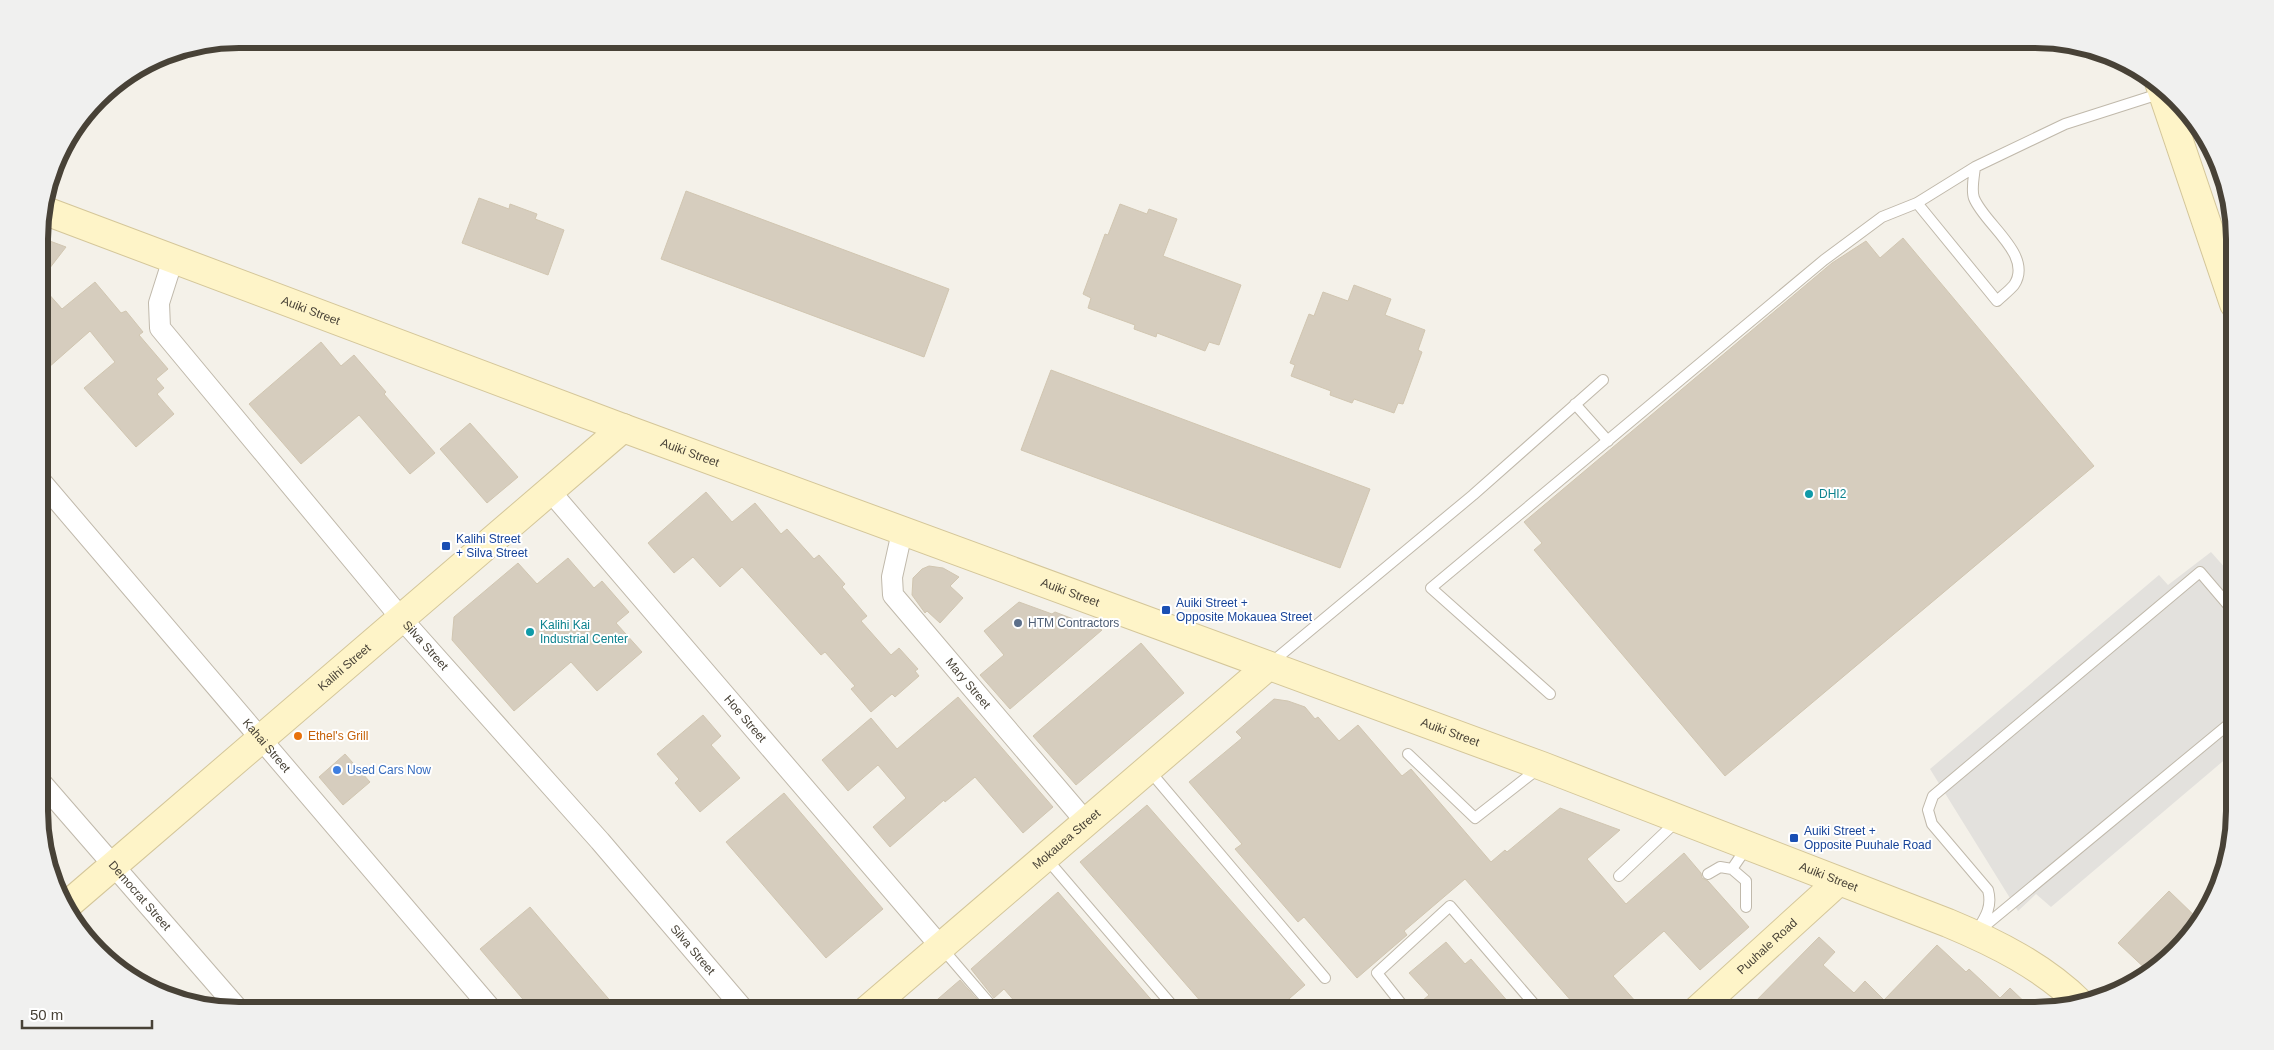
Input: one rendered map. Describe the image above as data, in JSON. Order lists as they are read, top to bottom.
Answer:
{
  "streets": {
    "street": [
      "Auiki Street",
      "Silva Street",
      "Kalihi Street",
      "Mary Street",
      "Hoe Street",
      "Kahai Street",
      "Mokauea Street",
      "Democrat Street",
      "Puuhale Road"
    ]
  },
  "crossings": [
    ["Auiki Street", "Silva Street"],
    ["Auiki Street", "Kalihi Street"],
    ["Auiki Street", "Mary Street"],
    ["Auiki Street", "Mokauea Street"],
    ["Auiki Street", "Puuhale Road"],
    ["Silva Street", "Kalihi Street"],
    ["Kalihi Street", "Hoe Street"],
    ["Kalihi Street", "Kahai Street"],
    ["Kalihi Street", "Democrat Street"],
    ["Mary Street", "Mokauea Street"],
    ["Hoe Street", "Mokauea Street"]
  ],
  "places": {
    "other": [
      "DHI2",
      "HTM Contractors",
      "Kalihi Kai Industrial Center",
      "Ethel's Grill",
      "Used Cars Now"
    ],
    "transit": ["Kalihi Street + Silva Street", "Auiki Street + Opposite Mokauea Street", "Auiki Street + Opposite Puuhale Road"]
  },
  "scale_bar": "50 m"
}
